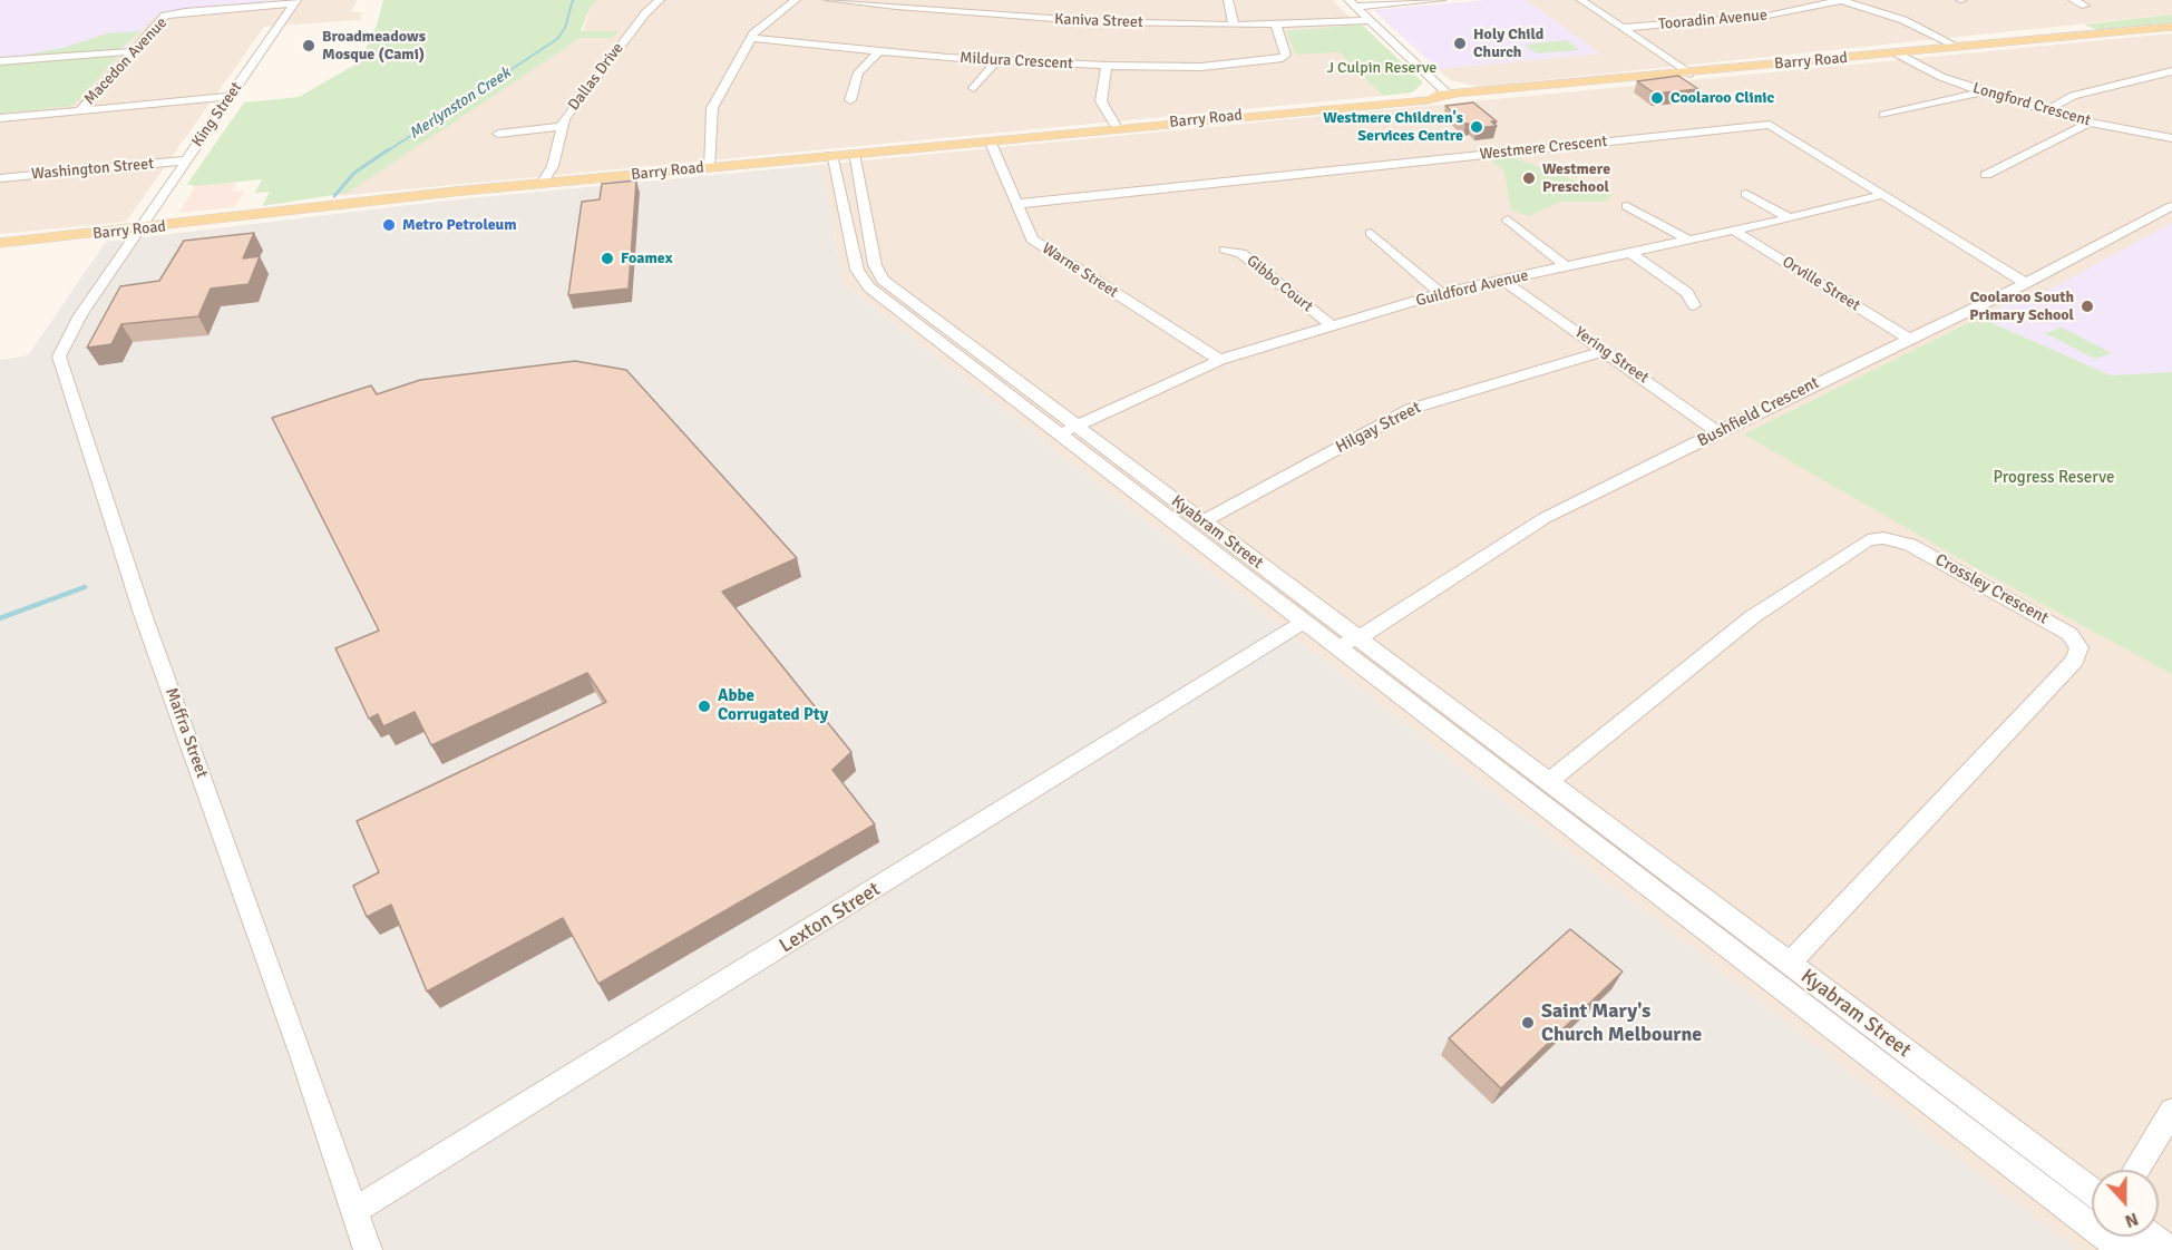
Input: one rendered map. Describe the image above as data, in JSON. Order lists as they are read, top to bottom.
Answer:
{
  "streets": {
    "main road": ["Barry Road"],
    "street": [
      "Tooradin Avenue",
      "Kaniva Street",
      "Macedon Avenue",
      "Mildura Crescent",
      "Dallas Drive",
      "Longford Crescent",
      "King Street",
      "Westmere Crescent",
      "Washington Street",
      "Warne Street",
      "Gibbo Court",
      "Orville Street",
      "Guildford Avenue",
      "Yering Street",
      "Bushfield Crescent",
      "Hilgay Street",
      "Kyabram Street",
      "Crossley Crescent",
      "Maffra Street",
      "Lexton Street"
    ]
  },
  "crossings": [
    ["Macedon Avenue", "King Street"],
    ["Barry Road", "Dallas Drive"],
    ["Barry Road", "Longford Crescent"],
    ["Barry Road", "King Street"],
    ["Barry Road", "Warne Street"],
    ["Barry Road", "Kyabram Street"],
    ["Barry Road", "Maffra Street"],
    ["King Street", "Washington Street"],
    ["King Street", "Maffra Street"],
    ["Westmere Crescent", "Warne Street"],
    ["Westmere Crescent", "Guildford Avenue"],
    ["Westmere Crescent", "Bushfield Crescent"],
    ["Warne Street", "Guildford Avenue"],
    ["Gibbo Court", "Guildford Avenue"],
    ["Orville Street", "Guildford Avenue"],
    ["Orville Street", "Bushfield Crescent"],
    ["Guildford Avenue", "Yering Street"],
    ["Guildford Avenue", "Kyabram Street"],
    ["Yering Street", "Bushfield Crescent"],
    ["Yering Street", "Hilgay Street"],
    ["Bushfield Crescent", "Kyabram Street"],
    ["Hilgay Street", "Kyabram Street"],
    ["Kyabram Street", "Crossley Crescent"],
    ["Kyabram Street", "Lexton Street"],
    ["Maffra Street", "Lexton Street"]
  ],
  "water": ["Merlynston Creek"],
  "parks": ["J Culpin Reserve", "Progress Reserve"],
  "places": [
    "Holy Child Church",
    "Broadmeadows Mosque (Cami)",
    "Coolaroo Clinic",
    "Westmere Children's Services Centre",
    "Westmere Preschool",
    "Metro Petroleum",
    "Foamex",
    "Coolaroo South Primary School",
    "Abbe Corrugated Pty",
    "Saint Mary's Church Melbourne"
  ],
  "north": "bottom"
}
